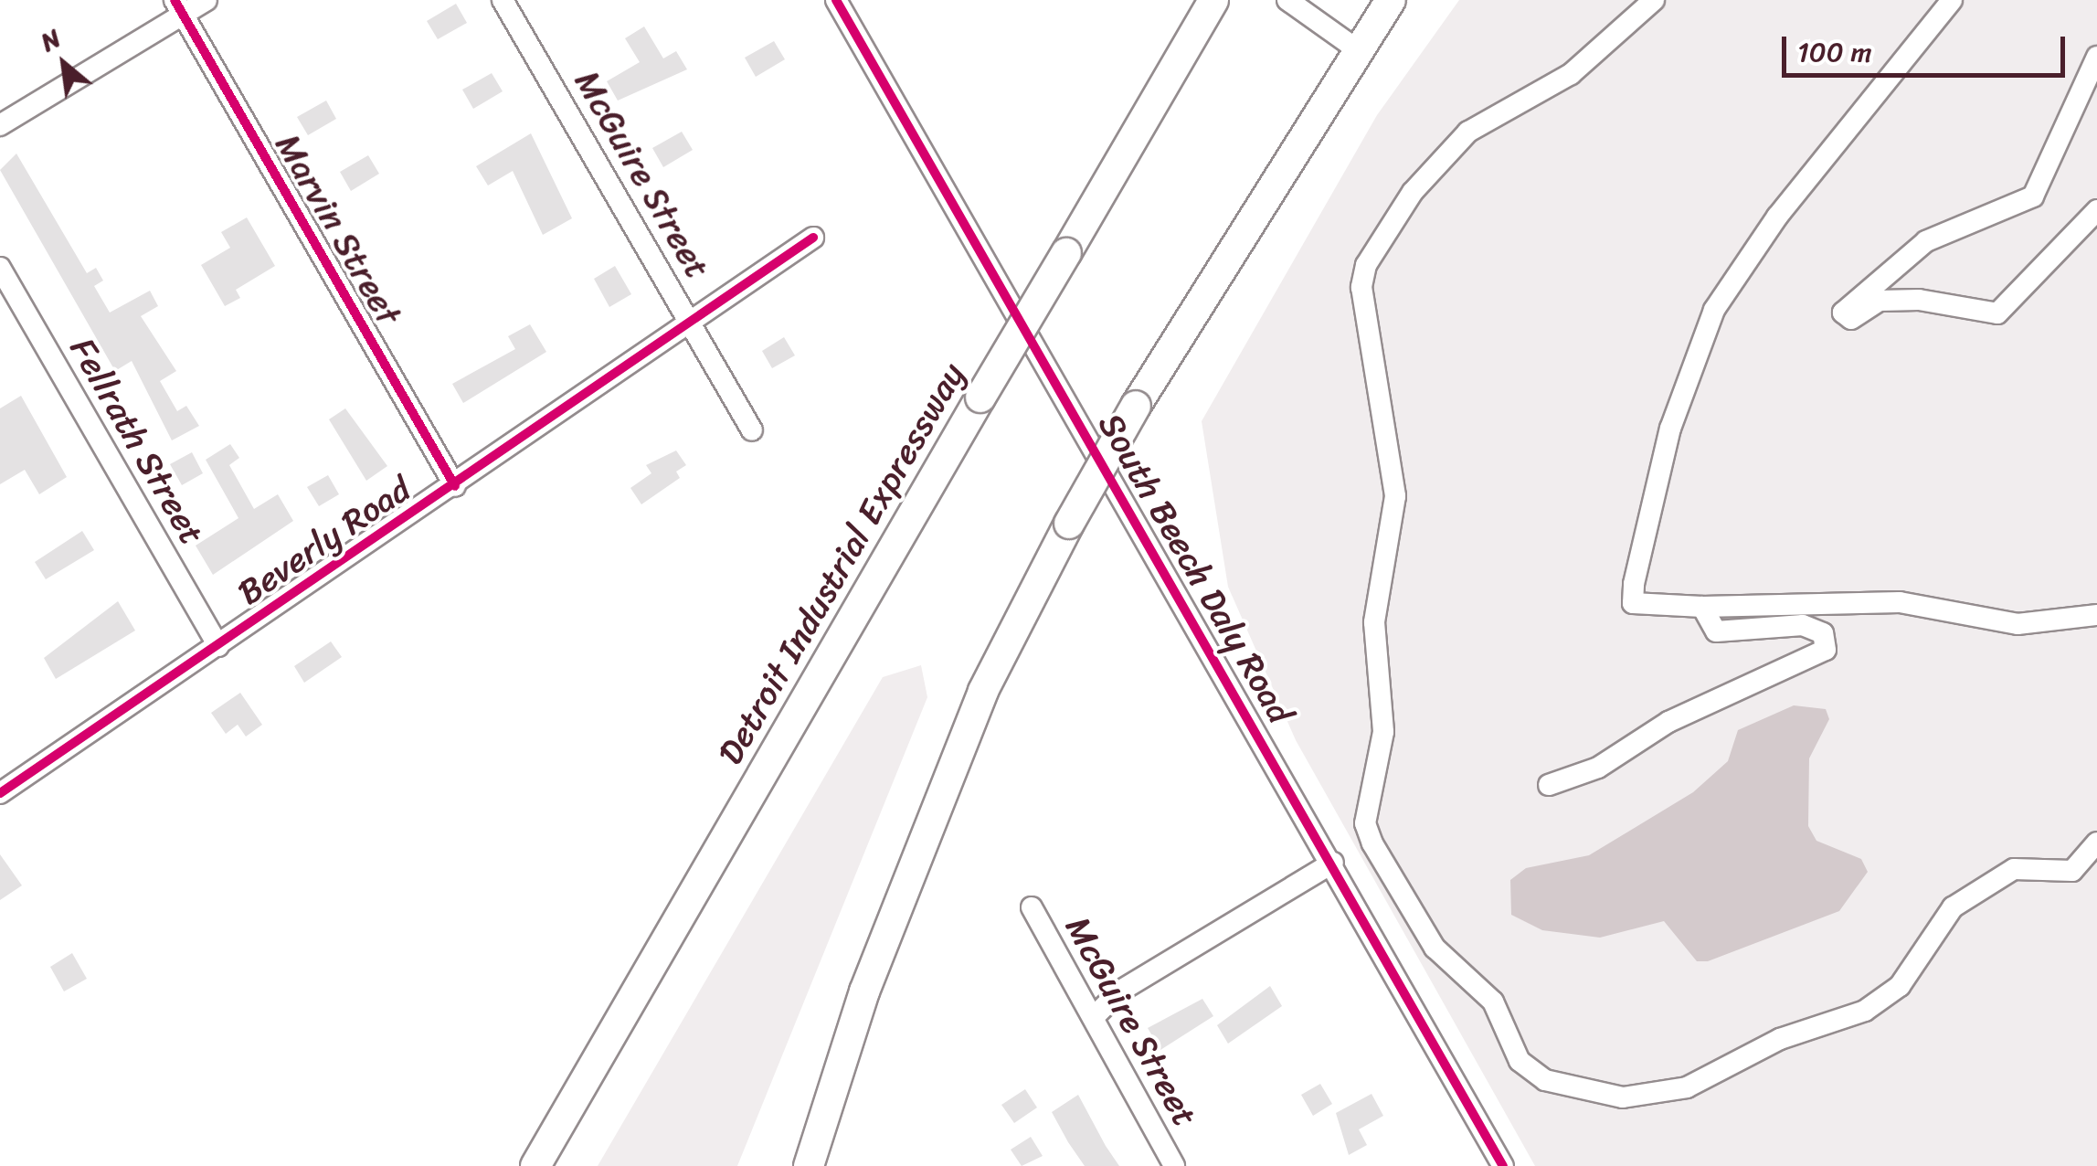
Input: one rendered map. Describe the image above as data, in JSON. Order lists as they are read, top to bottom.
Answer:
{
  "streets": {
    "highway": ["Detroit Industrial Expressway"],
    "street": [
      "McGuire Street",
      "Marvin Street",
      "Fellrath Street",
      "Beverly Road",
      "South Beech Daly Road"
    ]
  },
  "crossings": [
    ["McGuire Street", "Beverly Road"],
    ["Marvin Street", "Beverly Road"],
    ["Fellrath Street", "Beverly Road"]
  ],
  "scale_bar": "100 m",
  "north": "top left"
}
